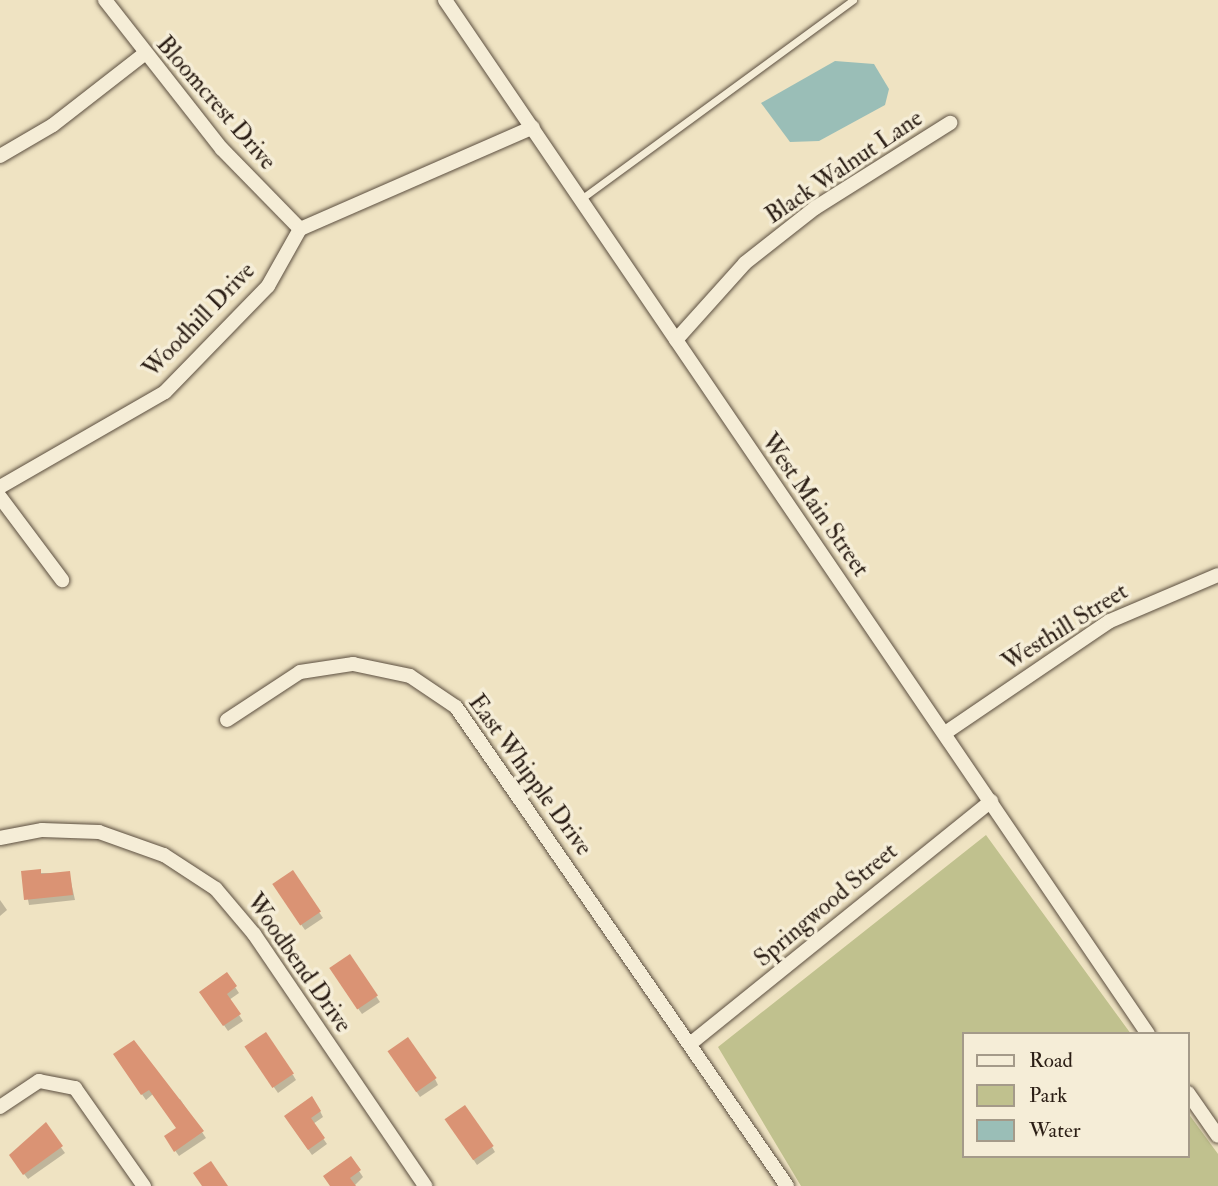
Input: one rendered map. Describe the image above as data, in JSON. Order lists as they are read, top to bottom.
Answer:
{
  "streets": {
    "street": [
      "Bloomcrest Drive",
      "Black Walnut Lane",
      "Woodhill Drive",
      "West Main Street",
      "Westhill Street",
      "East Whipple Drive",
      "Springwood Street",
      "Woodbend Drive"
    ]
  },
  "crossings": [
    ["Bloomcrest Drive", "Woodhill Drive"],
    ["Black Walnut Lane", "West Main Street"],
    ["West Main Street", "Westhill Street"],
    ["West Main Street", "Springwood Street"],
    ["East Whipple Drive", "Springwood Street"]
  ],
  "legend": ["Road", "Park", "Water"]
}
